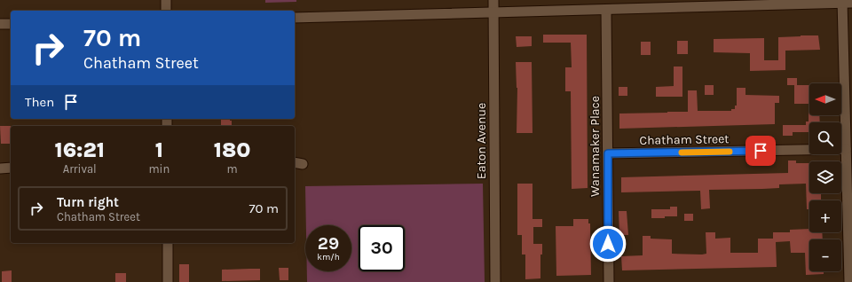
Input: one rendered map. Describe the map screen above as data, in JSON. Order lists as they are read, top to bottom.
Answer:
{
  "streets": {
    "street": ["Chatham Street", "Eaton Avenue", "Wanamaker Place"]
  },
  "crossings": [
    ["Chatham Street", "Wanamaker Place"]
  ],
  "north": "left",
  "page": {
    "turn": ["70 m", "Chatham Street"],
    "map_buttons": ["+", "−"],
    "then": "Then",
    "eta": [
      "16:21",
      "Arrival",
      "1",
      "min",
      "180",
      "m"
    ],
    "list": [
      {
        "name": "Turn right",
        "note": "Chatham Street",
        "value": "70 m"
      }
    ],
    "speed": "29 km/h",
    "limit": "30"
  }
}
